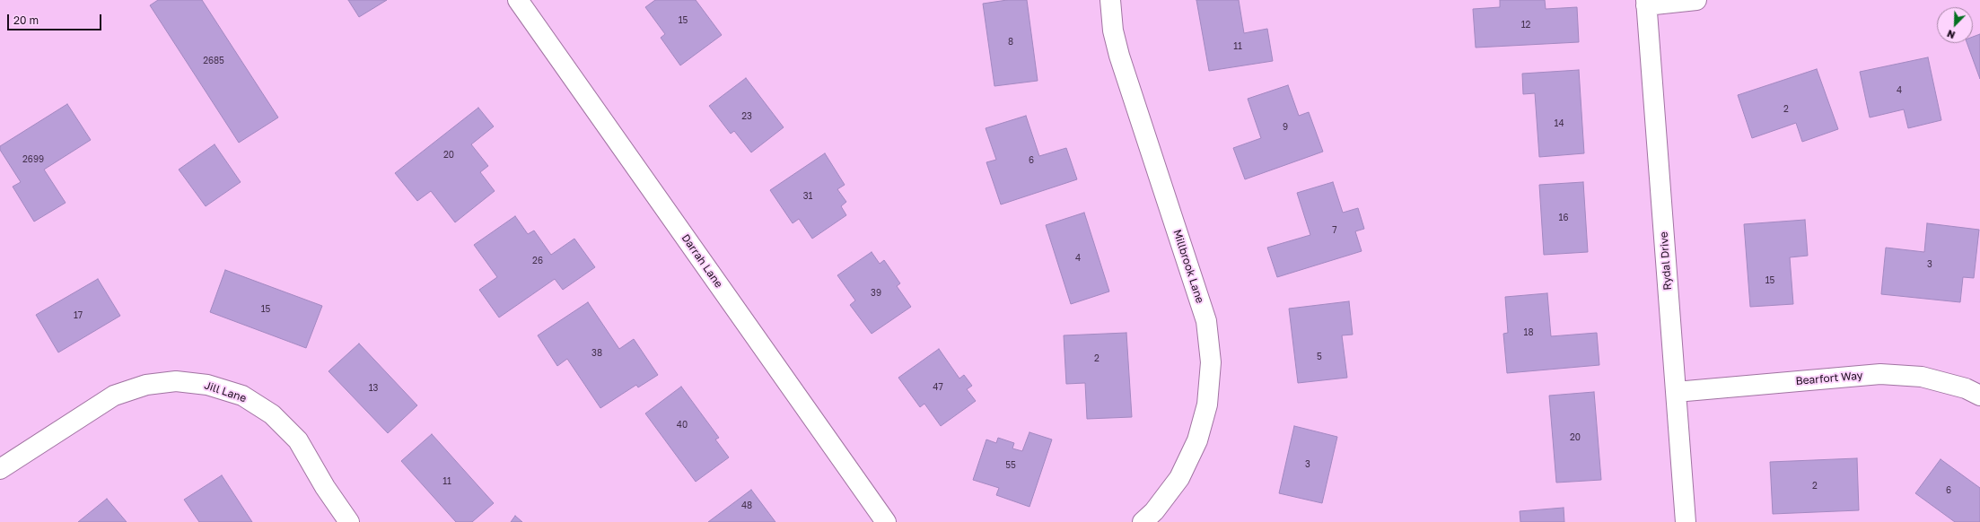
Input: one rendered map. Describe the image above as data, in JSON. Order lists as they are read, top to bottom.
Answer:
{
  "streets": {
    "street": [
      "Darrah Lane",
      "Rydal Drive",
      "Millbrook Lane",
      "Bearfort Way",
      "Jill Lane"
    ]
  },
  "crossings": [
    ["Rydal Drive", "Bearfort Way"]
  ],
  "house_numbers": [
    "15",
    "12",
    "8",
    "11",
    "2685",
    "4",
    "2",
    "23",
    "14",
    "9",
    "20",
    "2699",
    "6",
    "31",
    "16",
    "7",
    "4",
    "26",
    "3",
    "15",
    "39",
    "15",
    "17",
    "18",
    "38",
    "5",
    "2",
    "47",
    "13",
    "40",
    "20",
    "3",
    "55",
    "11",
    "2",
    "6",
    "48"
  ],
  "scale_bar": "20 m",
  "north": "bottom left"
}
